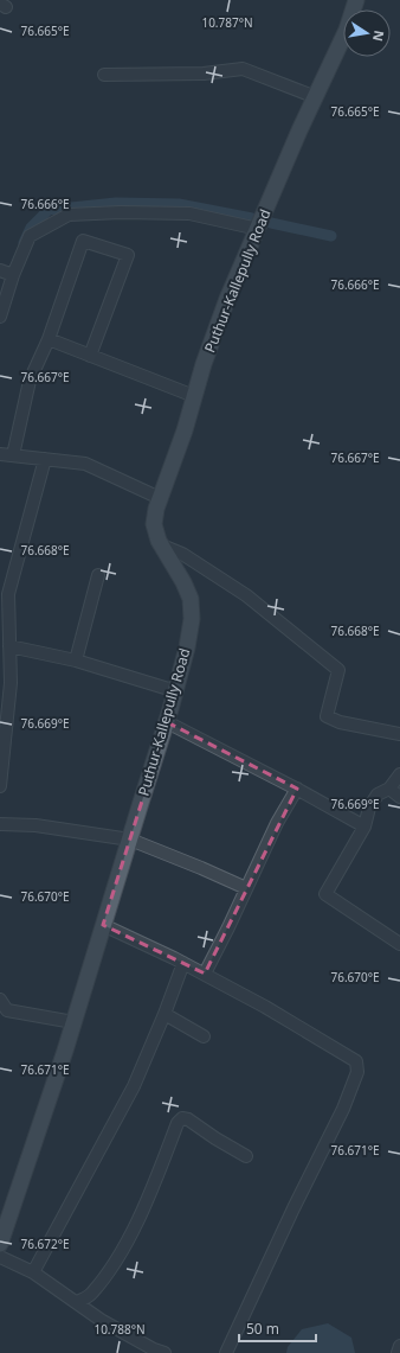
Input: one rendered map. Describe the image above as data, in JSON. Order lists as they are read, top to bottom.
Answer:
{
  "streets": {
    "main road": ["Puthur-Kallepully Road"]
  },
  "scale_bar": "50 m",
  "north": "right",
  "coordinates": [
    "10.787°N",
    "76.665°E",
    "76.666°E",
    "76.667°E",
    "76.668°E",
    "76.669°E",
    "76.670°E",
    "76.671°E",
    "76.672°E",
    "10.788°N"
  ]
}
